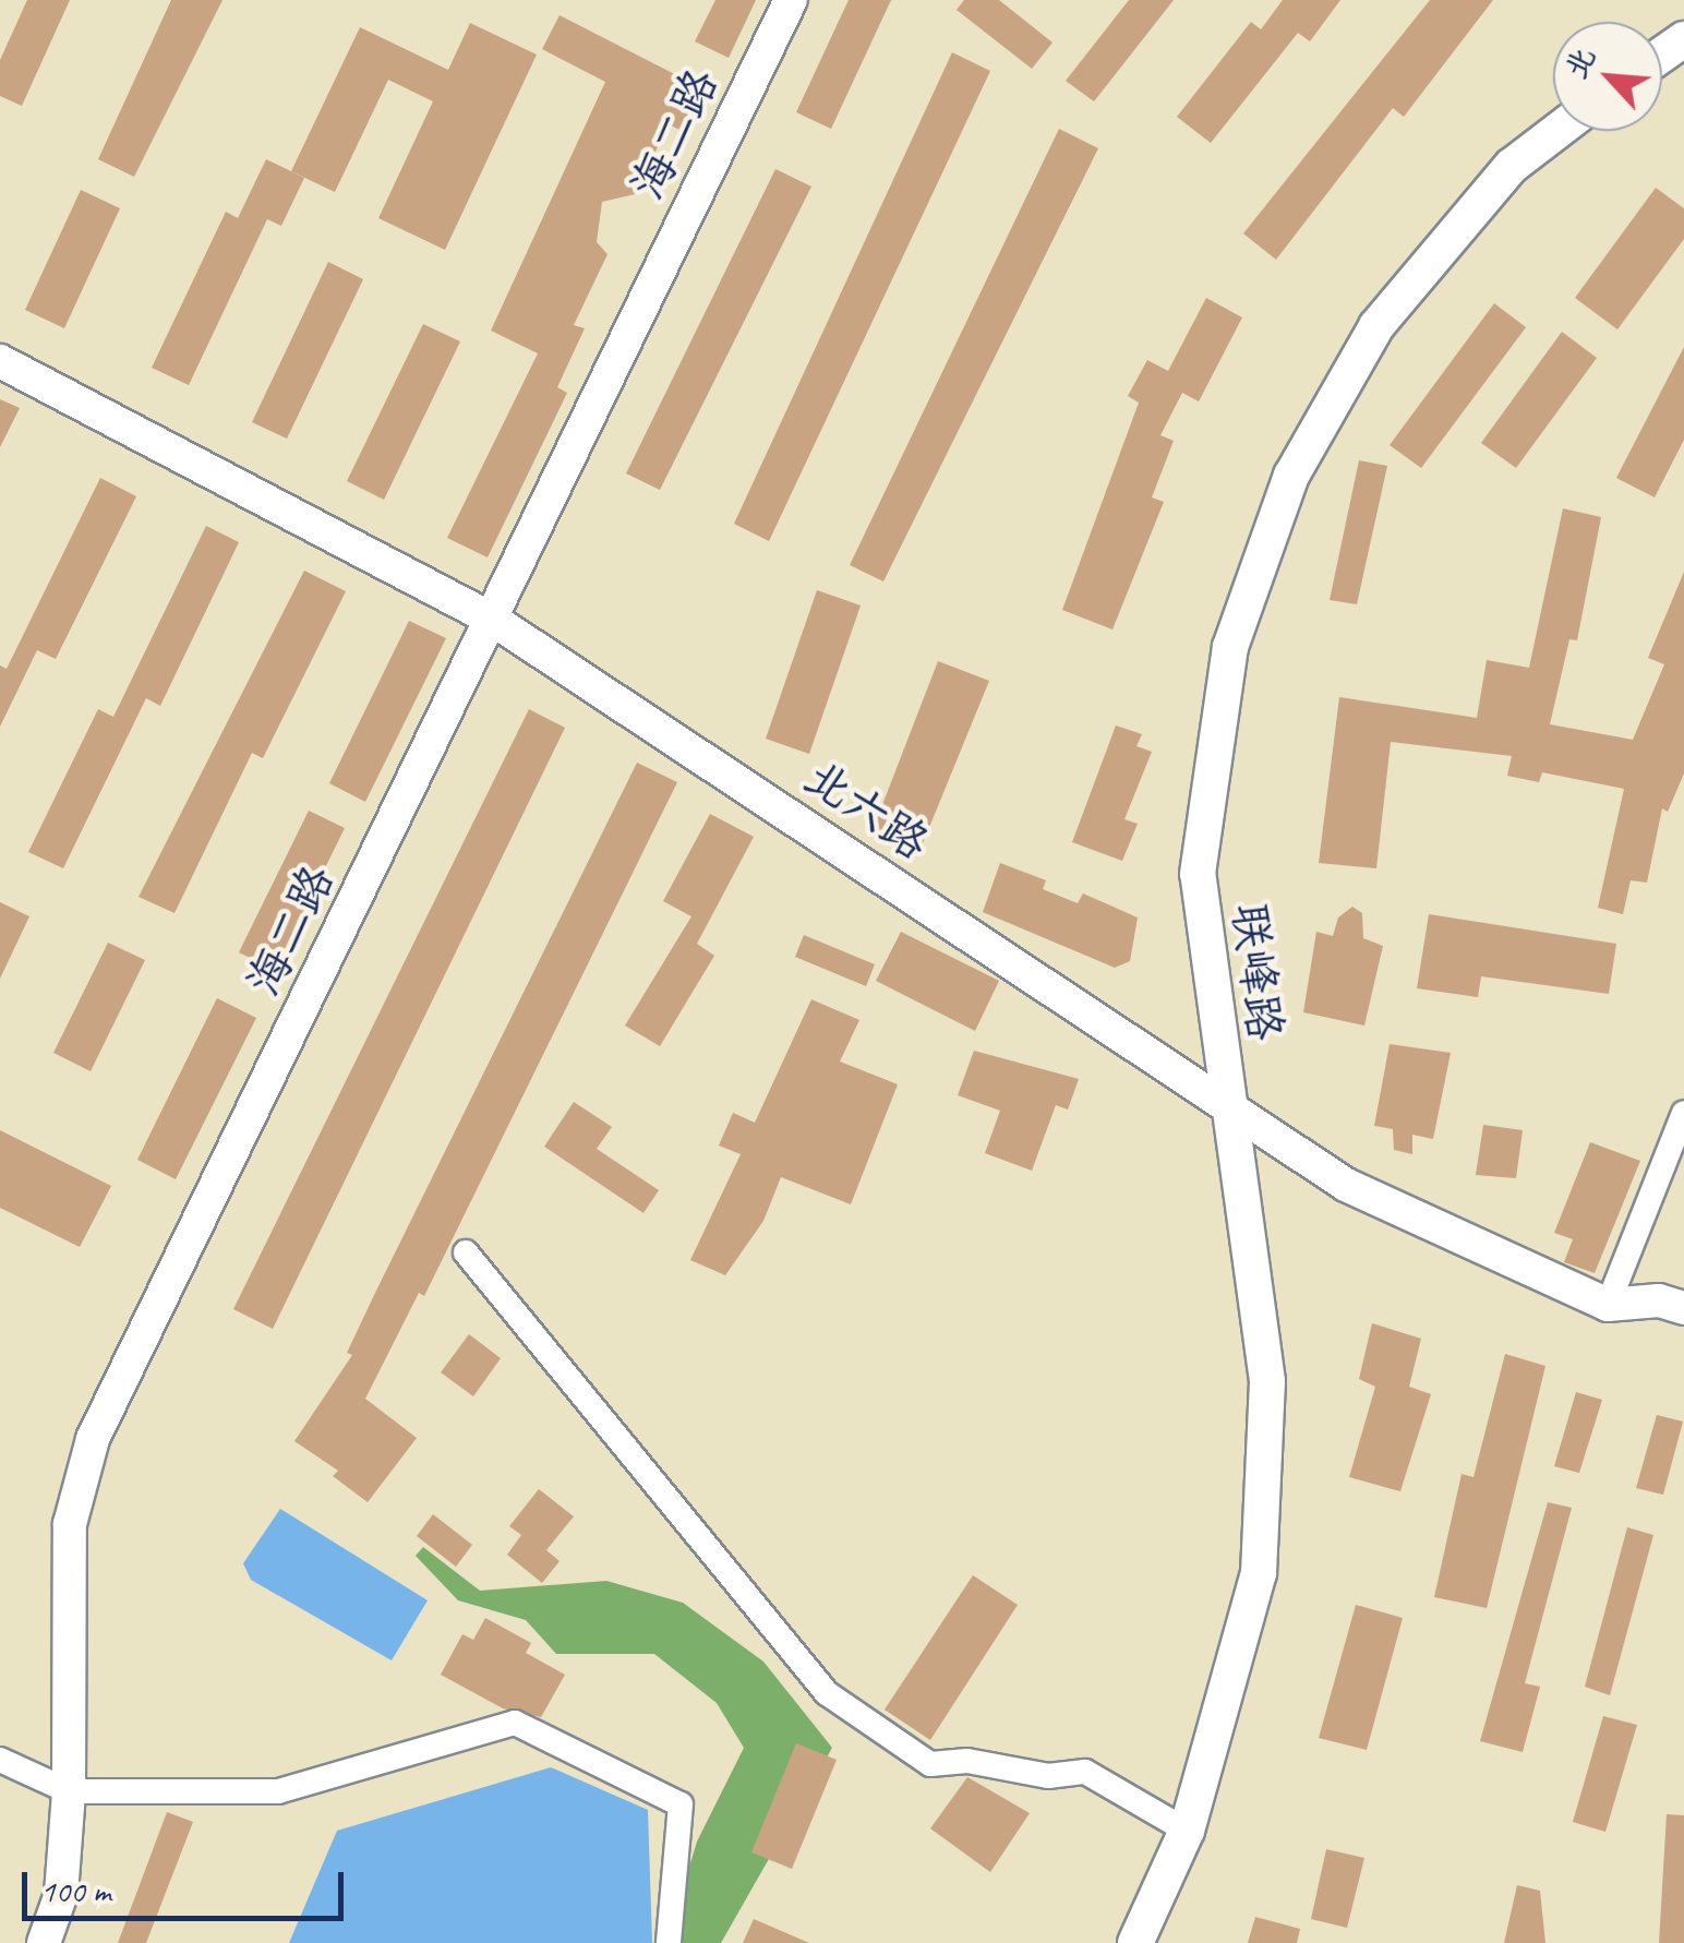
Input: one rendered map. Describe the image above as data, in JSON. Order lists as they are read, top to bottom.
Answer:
{
  "streets": {
    "main road": ["联峰路"],
    "street": ["海二路", "北六路"]
  },
  "crossings": [
    ["海二路", "北六路"],
    ["北六路", "联峰路"]
  ],
  "scale_bar": "100 m",
  "north": "top left"
}
